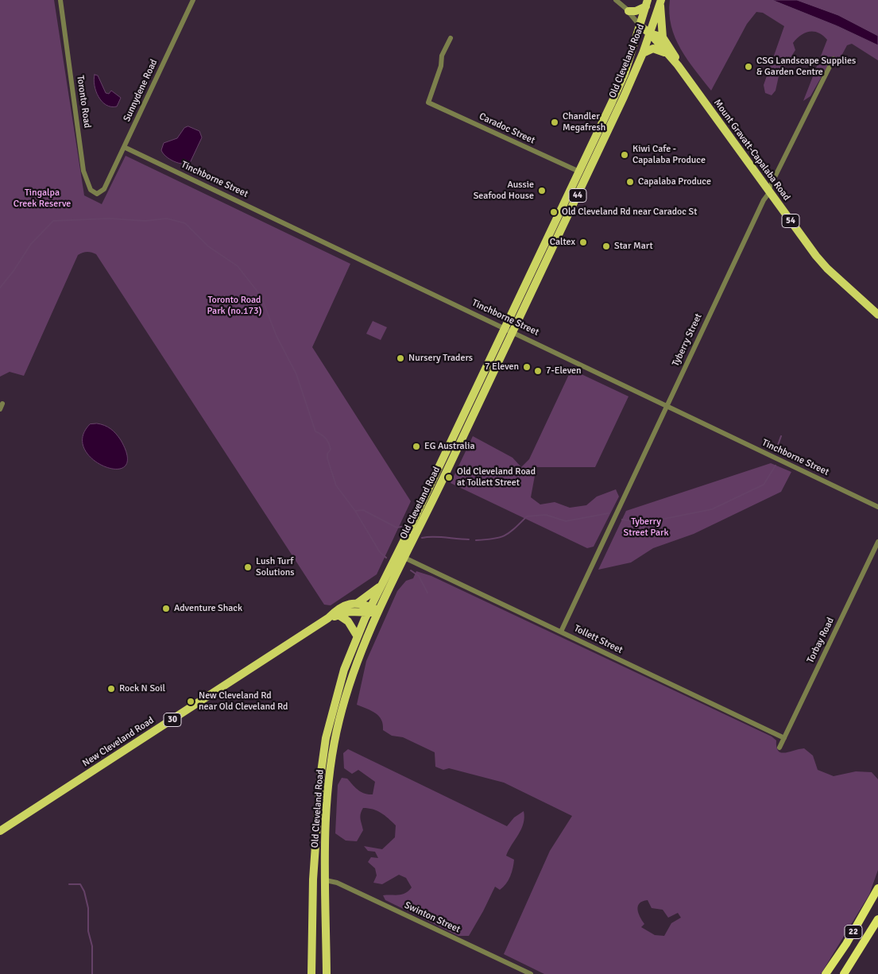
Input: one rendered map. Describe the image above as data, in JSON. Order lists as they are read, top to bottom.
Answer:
{
  "streets": {
    "highway": ["22"],
    "main road": [
      "Old Cleveland Road",
      "Mount Gravatt-Capalaba Road",
      "44",
      "54",
      "30",
      "New Cleveland Road"
    ],
    "street": [
      "Sunnydene Road",
      "Toronto Road",
      "Caradoc Street",
      "Tinchborne Street",
      "Tyberry Street",
      "Tollett Street",
      "Torbay Road",
      "Swinton Street"
    ]
  },
  "crossings": [
    ["Old Cleveland Road", "Caradoc Street"],
    ["Old Cleveland Road", "Mount Gravatt-Capalaba Road"],
    ["Old Cleveland Road", "Tinchborne Street"],
    ["Old Cleveland Road", "44"],
    ["Old Cleveland Road", "54"],
    ["Old Cleveland Road", "Tollett Street"],
    ["Old Cleveland Road", "New Cleveland Road"],
    ["Old Cleveland Road", "Swinton Street"],
    ["Sunnydene Road", "Toronto Road"],
    ["Sunnydene Road", "Tinchborne Street"],
    ["Mount Gravatt-Capalaba Road", "54"],
    ["Mount Gravatt-Capalaba Road", "Tyberry Street"],
    ["Tinchborne Street", "Tyberry Street"],
    ["44", "New Cleveland Road"],
    ["Tyberry Street", "Tollett Street"],
    ["Tollett Street", "Torbay Road"]
  ],
  "parks": ["Tingalpa Creek Reserve", "Toronto Road Park (no.173)", "Tyberry Street Park"],
  "places": [
    "CSG Landscape Supplies & Garden Centre",
    "Chandler Megafresh",
    "Kiwi Cafe - Capalaba Produce",
    "Capalaba Produce",
    "Aussie Seafood House",
    "Old Cleveland Rd near Caradoc St",
    "Caltex",
    "Star Mart",
    "Nursery Traders",
    "7 Eleven",
    "7-Eleven",
    "EG Australia",
    "Old Cleveland Road at Tollett Street",
    "Lush Turf Solutions",
    "Adventure Shack",
    "Rock N Soil",
    "New Cleveland Rd near Old Cleveland Rd"
  ]
}
